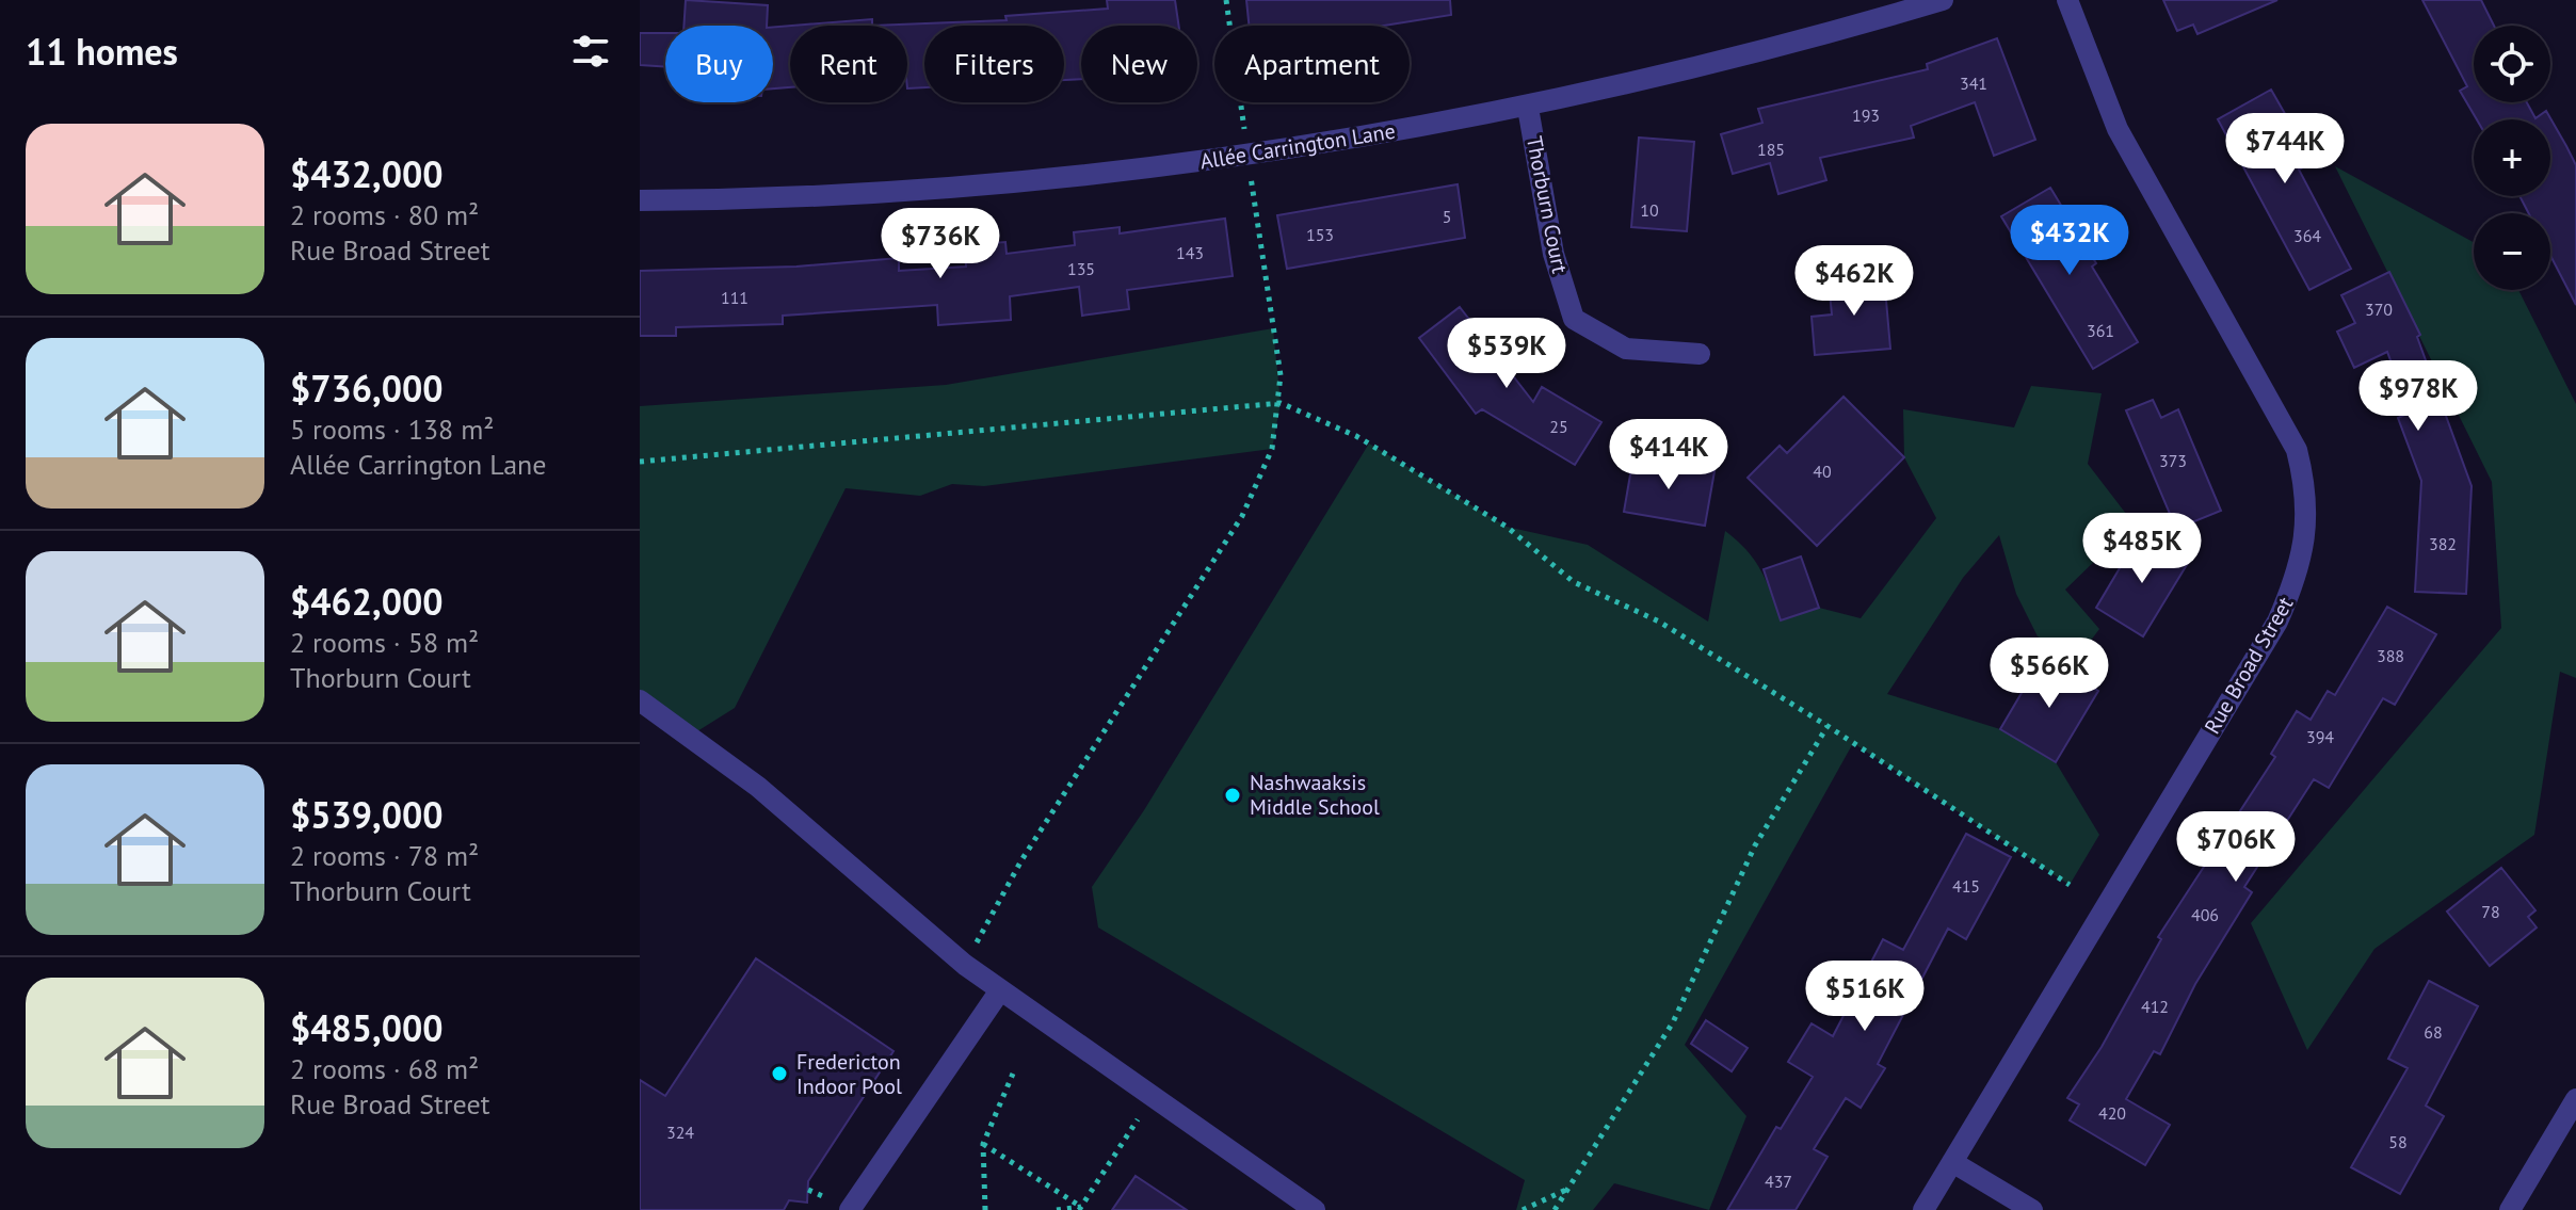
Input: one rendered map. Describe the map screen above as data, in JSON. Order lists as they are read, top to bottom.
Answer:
{
  "streets": {
    "street": ["Allée Carrington Lane", "Thorburn Court", "Rue Broad Street"]
  },
  "crossings": [
    ["Allée Carrington Lane", "Thorburn Court"]
  ],
  "places": ["Nashwaaksis Middle School", "Fredericton Indoor Pool"],
  "house_numbers": [
    "341",
    "193",
    "185",
    "10",
    "5",
    "153",
    "364",
    "143",
    "135",
    "111",
    "370",
    "361",
    "25",
    "373",
    "40",
    "382",
    "388",
    "394",
    "415",
    "78",
    "406",
    "412",
    "68",
    "420",
    "324",
    "58",
    "437"
  ],
  "page": {
    "heading": "11 homes",
    "map_buttons": ["+", "−"],
    "chip": [
      "Buy",
      "Rent",
      "Filters",
      "New",
      "Apartment"
    ],
    "list": [
      {
        "name": "$432,000",
        "note": "2 rooms · 80 m² · Rue Broad Street"
      },
      {
        "name": "$736,000",
        "note": "5 rooms · 138 m² · Allée Carrington Lane"
      },
      {
        "name": "$462,000",
        "note": "2 rooms · 58 m² · Thorburn Court"
      },
      {
        "name": "$539,000",
        "note": "2 rooms · 78 m² · Thorburn Court"
      },
      {
        "name": "$485,000",
        "note": "2 rooms · 68 m² · Rue Broad Street"
      }
    ],
    "price": [
      "$744K",
      "$432K",
      "$736K",
      "$462K",
      "$539K",
      "$978K",
      "$414K",
      "$485K",
      "$566K",
      "$706K",
      "$516K"
    ]
  }
}
